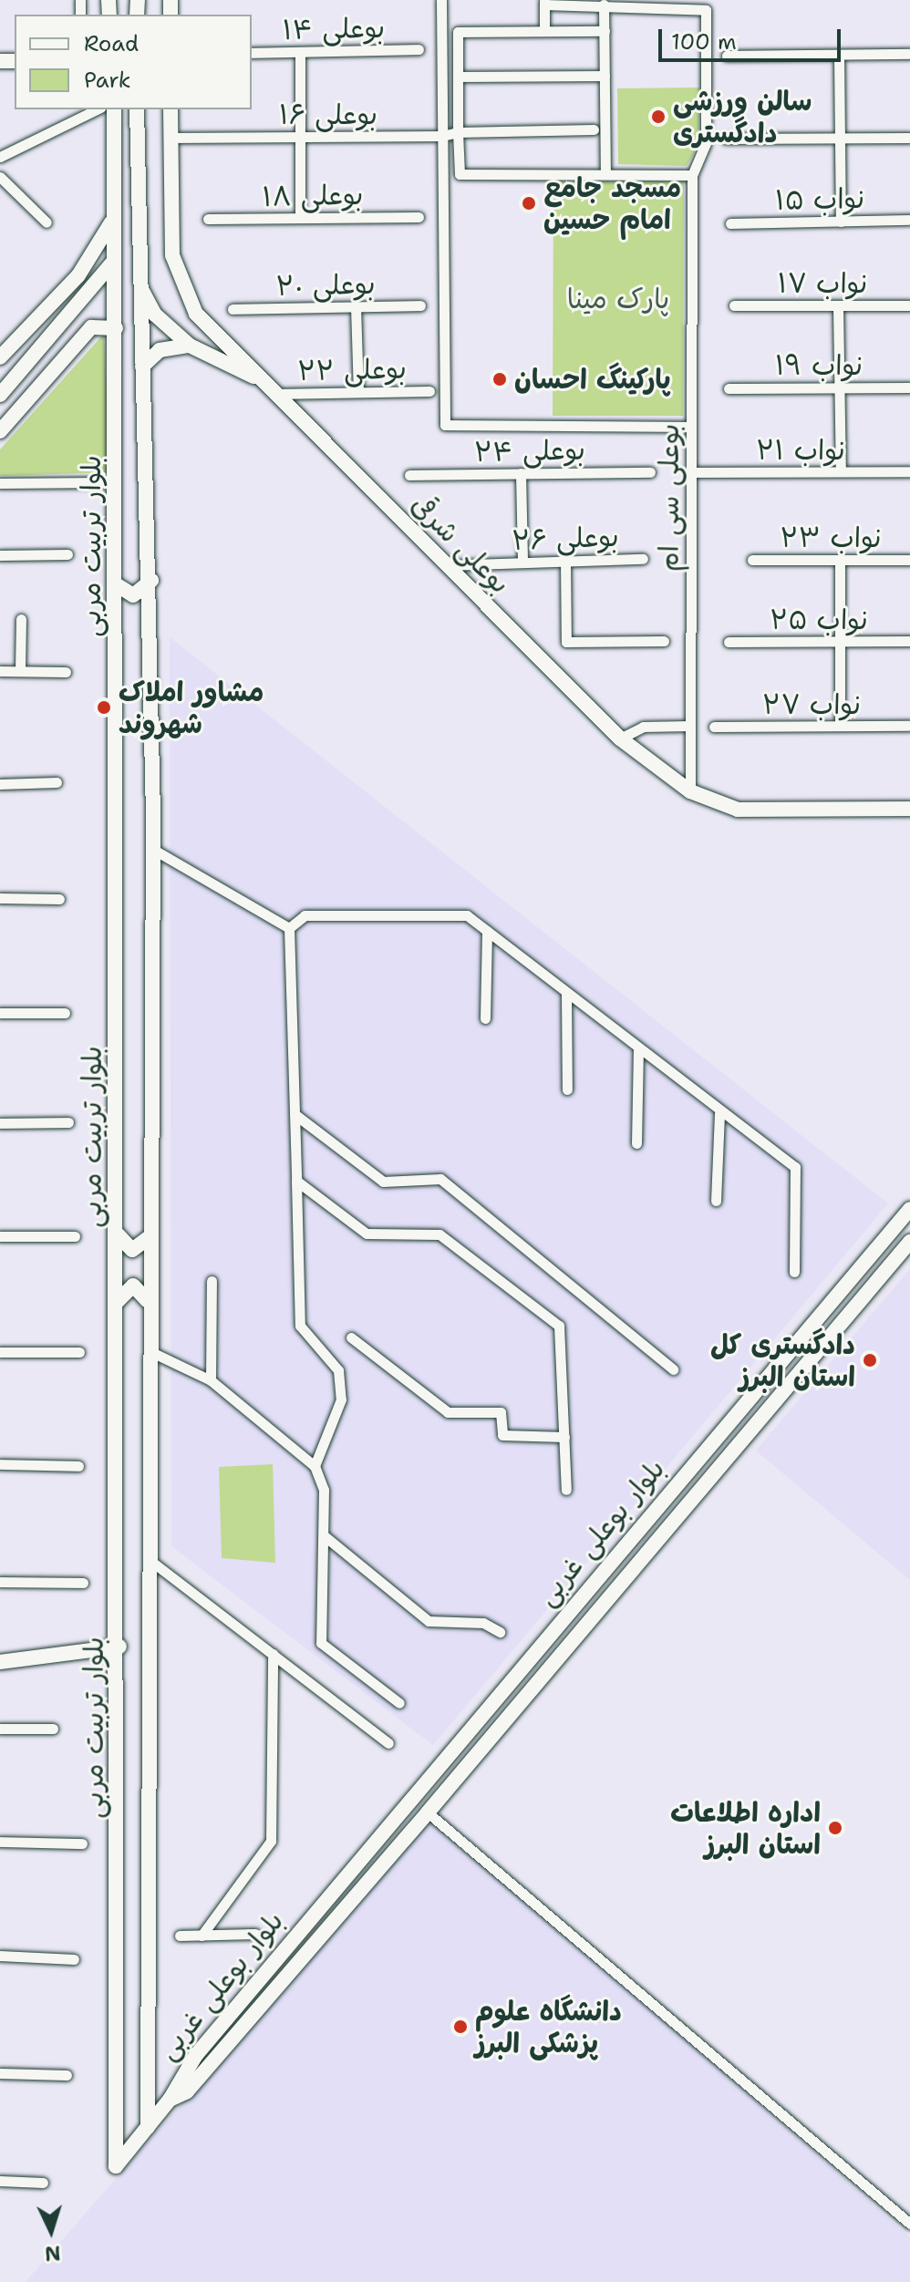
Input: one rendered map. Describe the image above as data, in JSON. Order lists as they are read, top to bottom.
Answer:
{
  "streets": {
    "main road": ["بوعلی شرقی", "بلوار تربیت مربی", "بلوار بوعلی غربی"],
    "street": [
      "بوعلی ۱۴",
      "بوعلی ۱۶",
      "بوعلی ۱۸",
      "نواب ۱۵",
      "نواب ۱۷",
      "بوعلی ۲۰",
      "نواب ۱۹",
      "بوعلی ۲۲",
      "نواب ۲۱",
      "بوعلی ۲۴",
      "بوعلی سی ام",
      "نواب ۲۳",
      "بوعلی ۲۶",
      "نواب ۲۵",
      "نواب ۲۷"
    ]
  },
  "crossings": [
    ["بوعلی ۱۶", "بوعلی شرقی"],
    ["بوعلی ۲۲", "بوعلی شرقی"],
    ["نواب ۲۱", "بوعلی سی ام"],
    ["بوعلی سی ام", "بوعلی شرقی"],
    ["بوعلی ۲۶", "بوعلی شرقی"]
  ],
  "parks": ["پارک مینا"],
  "places": [
    "سالن ورزشی دادگستری",
    "مسجد جامع امام حسین",
    "پارکینگ احسان",
    "مشاور املاک شهروند",
    "دادگستری کل استان البرز",
    "اداره اطلاعات استان البرز",
    "دانشگاه علوم پزشکی البرز"
  ],
  "legend": ["Road", "Park"],
  "scale_bar": "100 m",
  "north": "bottom"
}
